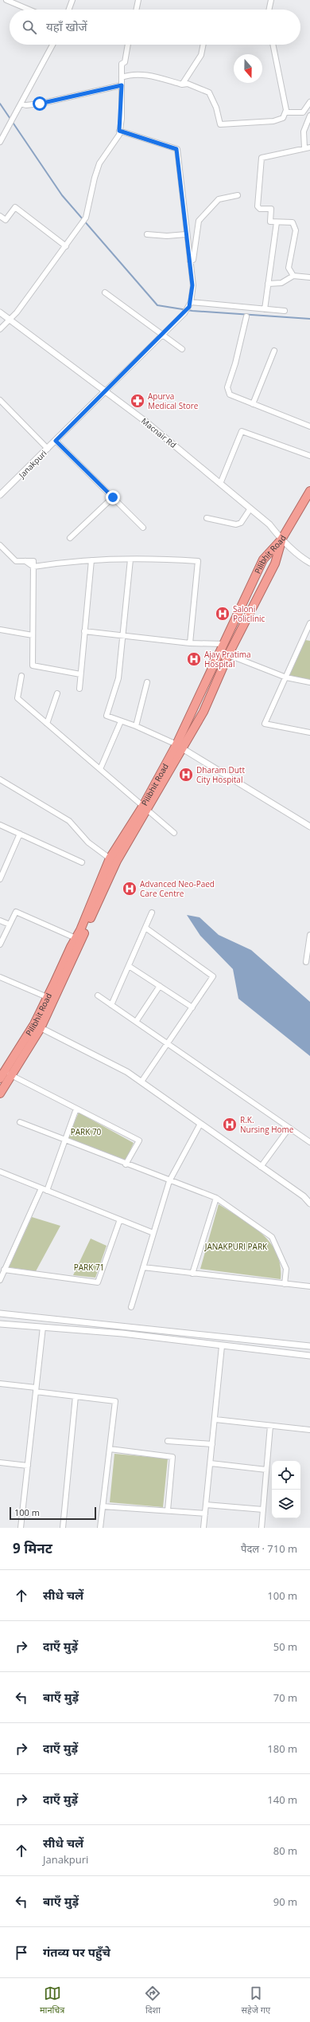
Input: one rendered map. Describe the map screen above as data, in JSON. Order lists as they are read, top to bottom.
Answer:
{
  "streets": {
    "highway": ["Pilibhit Road"],
    "street": ["Macnair Rd", "Janakpuri"]
  },
  "crossings": [
    ["Macnair Rd", "Janakpuri"],
    ["Macnair Rd", "Pilibhit Road"]
  ],
  "parks": ["PARK 70", "JANAKPURI PARK", "PARK 71"],
  "places": {
    "pharmacy": ["Apurva Medical Store"],
    "hospital": [
      "Saloni Policlinic",
      "Ajay Pratima Hospital",
      "Dharam Dutt City Hospital",
      "Advanced Neo-Paed Care Centre",
      "R.K. Nursing Home"
    ]
  },
  "scale_bar": "100 m",
  "north": "bottom",
  "page": {
    "search": "यहाँ खोजें",
    "scale": "100 m",
    "heading": ["9 मिनट", "पैदल · 710 m"],
    "list": [
      ["सीधे चलें", "100 m"],
      ["दाएँ मुड़ें", "50 m"],
      ["बाएँ मुड़ें", "70 m"],
      ["दाएँ मुड़ें", "180 m"],
      ["दाएँ मुड़ें", "140 m"],
      ["सीधे चलें", "Janakpuri", "80 m"],
      ["बाएँ मुड़ें", "90 m"],
      "गंतव्य पर पहुँचे"
    ],
    "nav": ["मानचित्र", "दिशा", "सहेजे गए"]
  }
}
